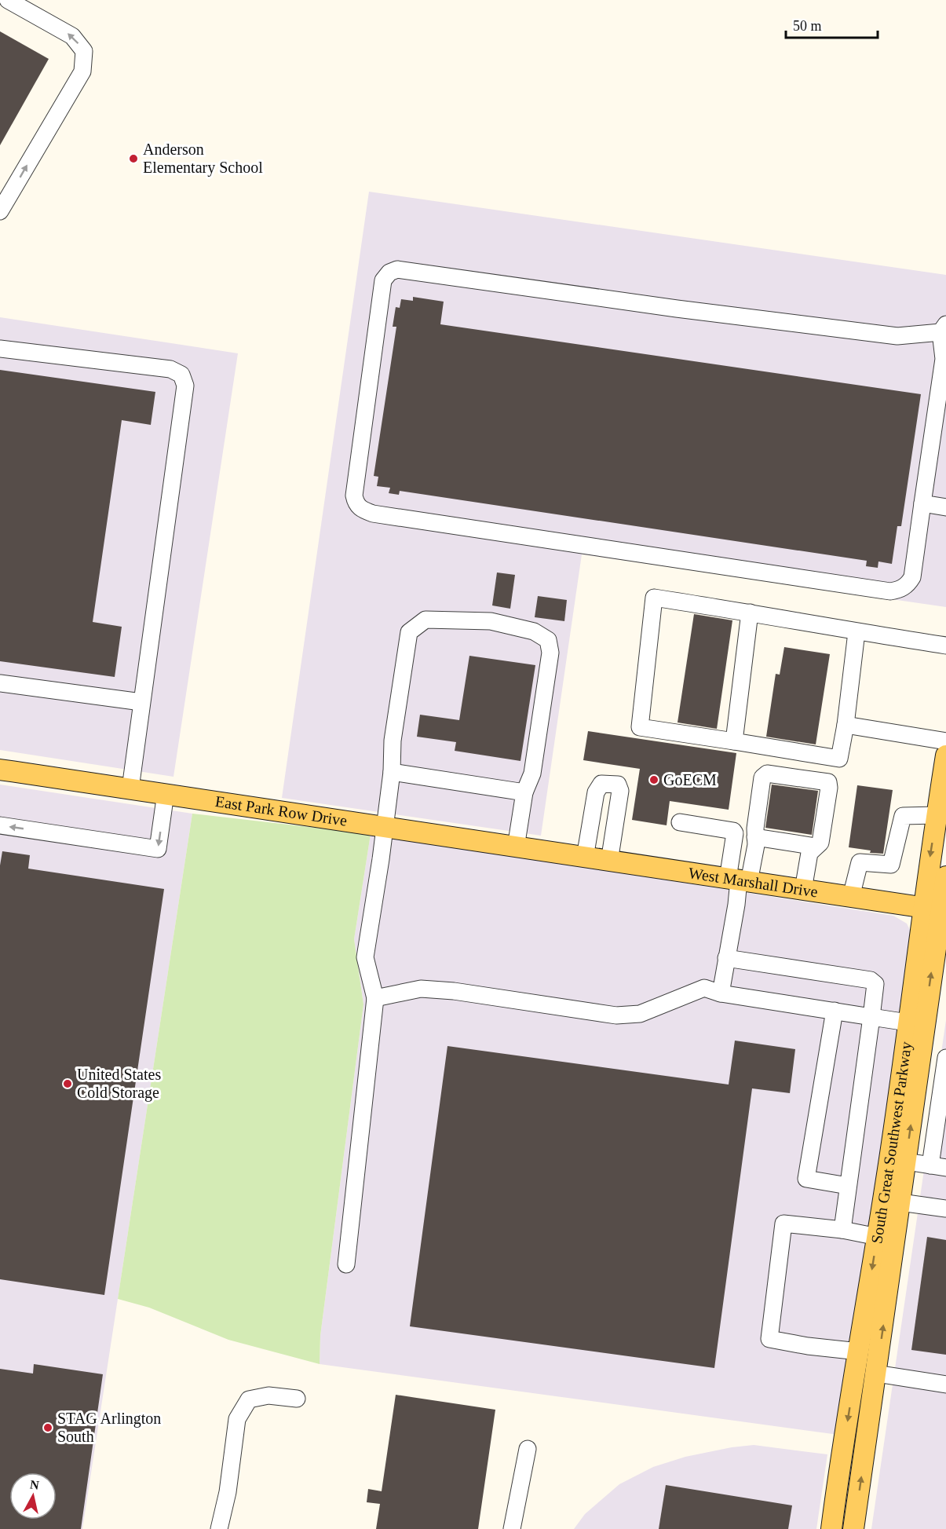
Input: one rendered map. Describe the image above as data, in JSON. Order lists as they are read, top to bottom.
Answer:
{
  "streets": {
    "main road": ["East Park Row Drive", "West Marshall Drive", "South Great Southwest Parkway"]
  },
  "crossings": [
    ["East Park Row Drive", "West Marshall Drive"],
    ["West Marshall Drive", "South Great Southwest Parkway"]
  ],
  "places": [
    "Anderson Elementary School",
    "GoECM",
    "United States Cold Storage",
    "STAG Arlington South"
  ],
  "scale_bar": "50 m",
  "north": "top"
}
